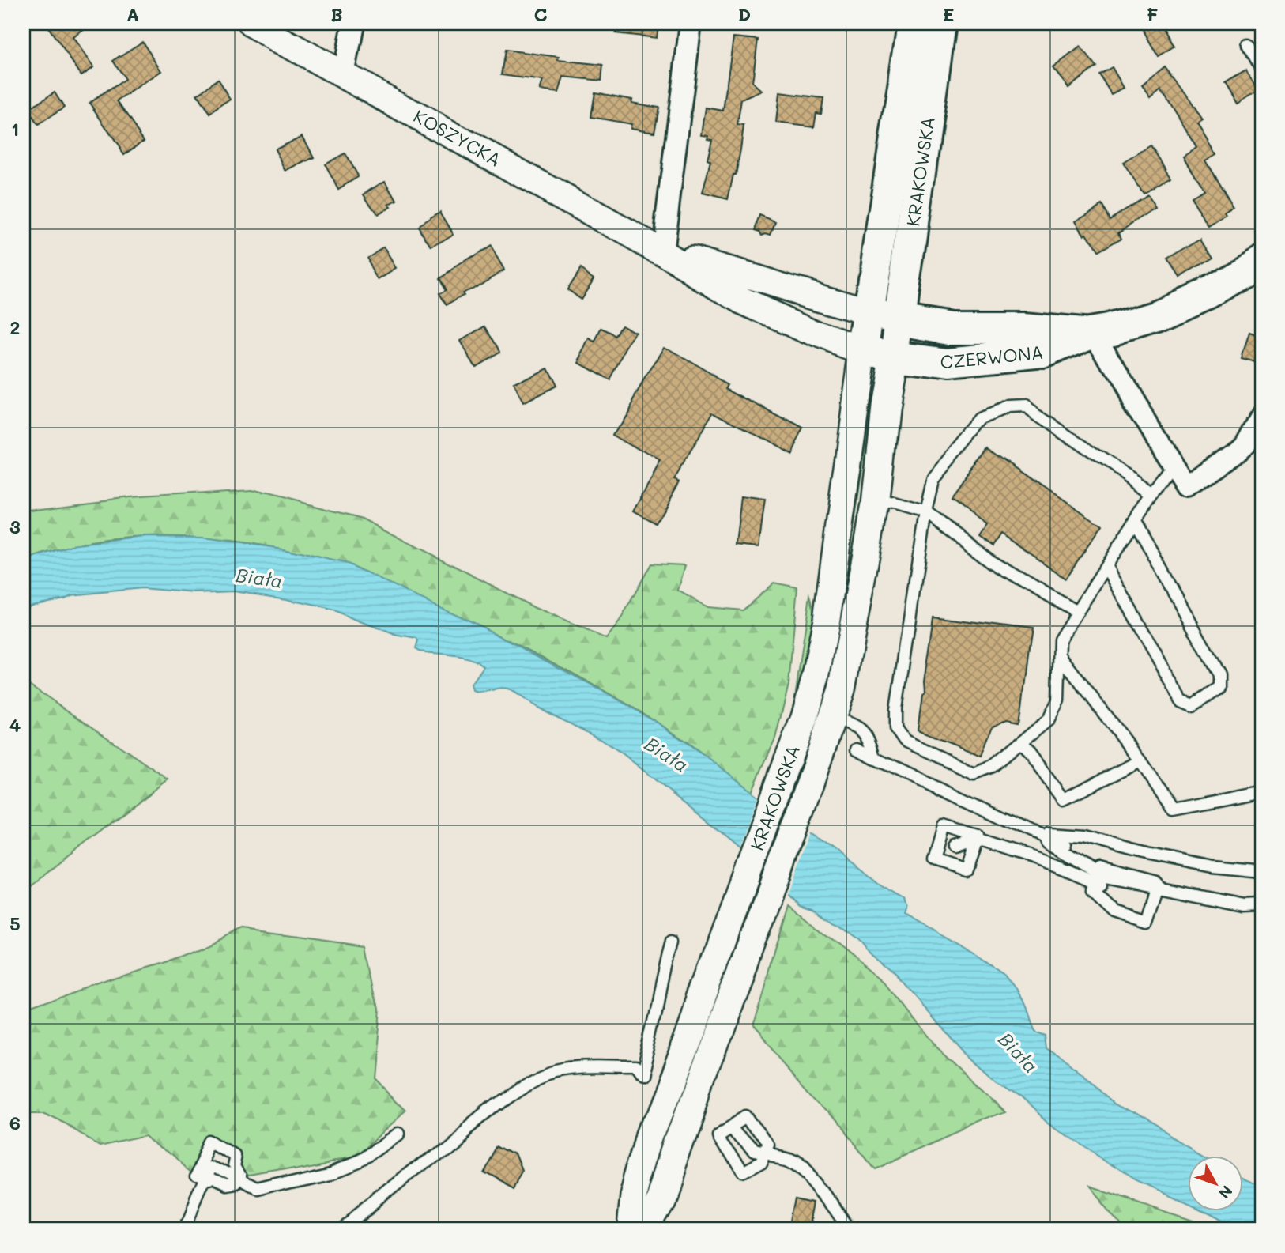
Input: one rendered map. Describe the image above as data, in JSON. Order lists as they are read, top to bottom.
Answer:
{
  "streets": {
    "main road": ["KRAKOWSKA", "CZERWONA"],
    "street": ["KOSZYCKA"]
  },
  "crossings": [
    ["KOSZYCKA", "KRAKOWSKA"],
    ["KRAKOWSKA", "CZERWONA"]
  ],
  "water": ["Biała"],
  "north": "bottom right",
  "grid": {
    "columns": [
      "A",
      "B",
      "C",
      "D",
      "E",
      "F"
    ],
    "rows": [
      "1",
      "2",
      "3",
      "4",
      "5",
      "6"
    ]
  }
}
